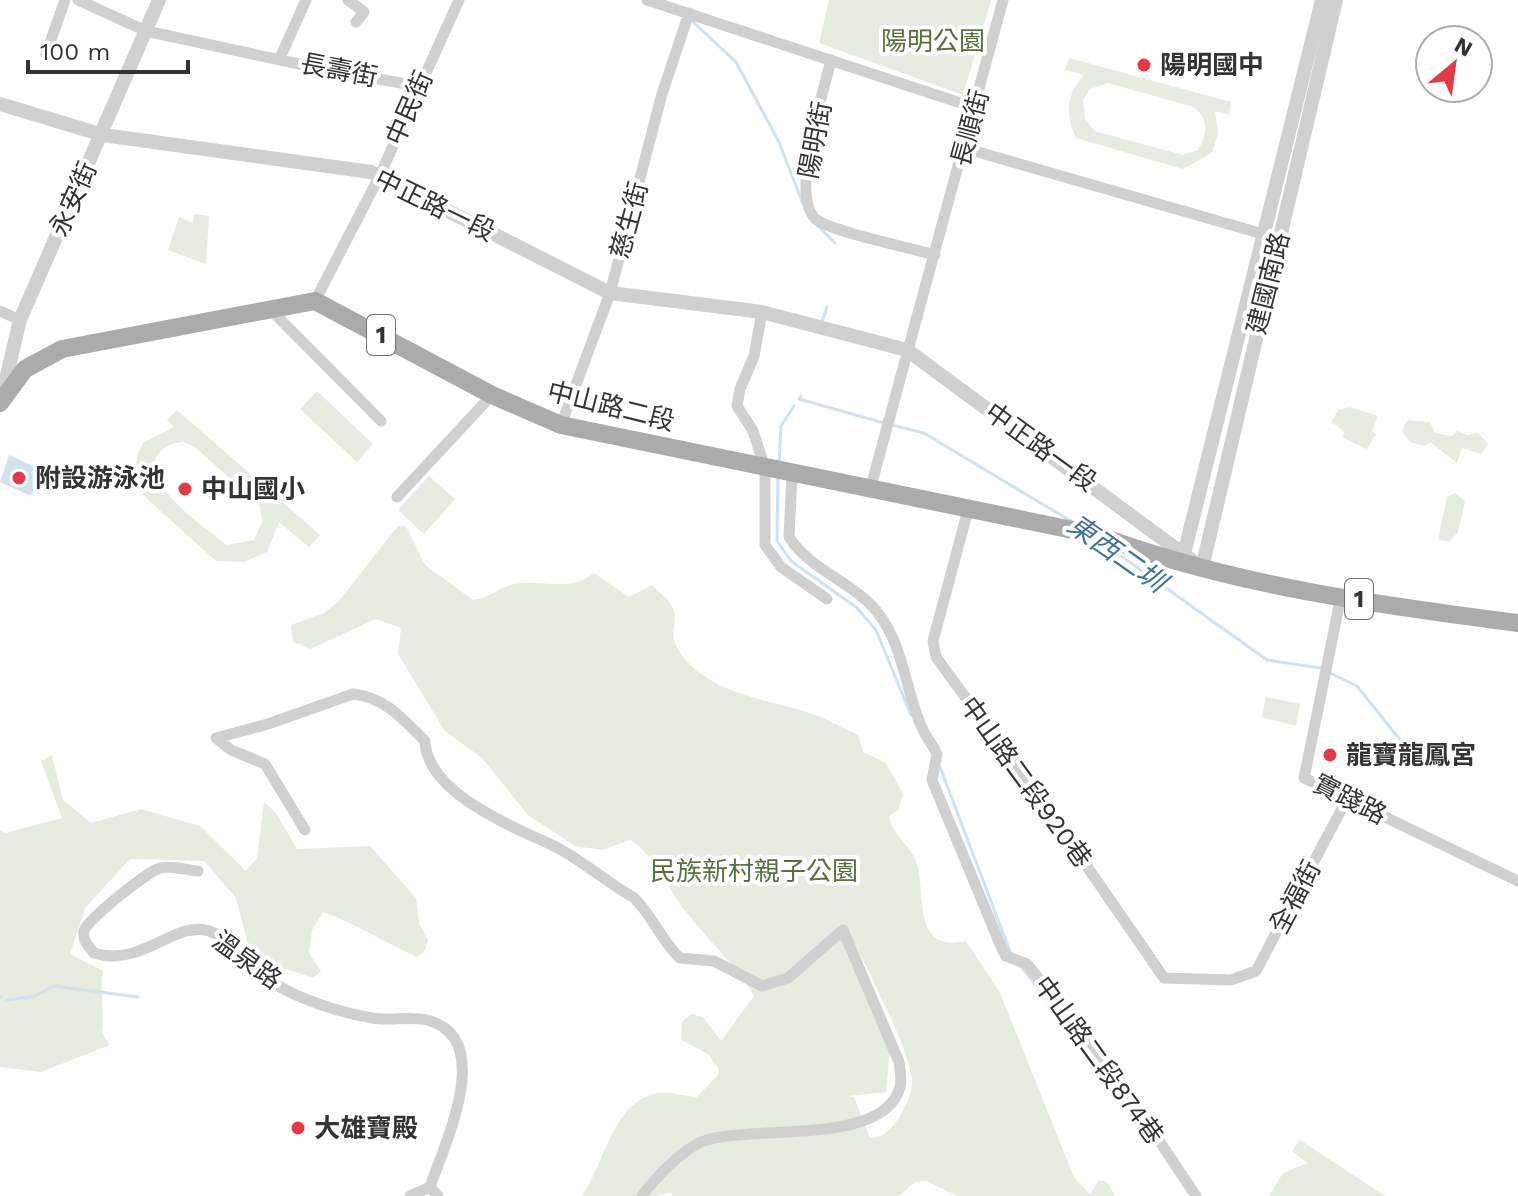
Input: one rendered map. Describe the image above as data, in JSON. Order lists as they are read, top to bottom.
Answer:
{
  "streets": {
    "main road": ["1", "中山路二段"],
    "street": [
      "長壽街",
      "中民街",
      "長順街",
      "陽明街",
      "永安街",
      "中正路一段",
      "慈生街",
      "建國南路",
      "中山路二段920巷",
      "實踐路",
      "全福街",
      "溫泉路",
      "中山路二段874巷"
    ]
  },
  "crossings": [
    ["長壽街", "中民街"],
    ["長壽街", "永安街"],
    ["中民街", "中正路一段"],
    ["中民街", "中山路二段"],
    ["長順街", "陽明街"],
    ["長順街", "中正路一段"],
    ["長順街", "中山路二段"],
    ["永安街", "中正路一段"],
    ["中正路一段", "慈生街"],
    ["中正路一段", "建國南路"],
    ["中正路一段", "中山路二段"],
    ["慈生街", "中山路二段"],
    ["建國南路", "1"],
    ["建國南路", "中山路二段"],
    ["1", "中山路二段"],
    ["1", "實踐路"],
    ["中山路二段", "中山路二段920巷"],
    ["中山路二段920巷", "全福街"],
    ["實踐路", "全福街"]
  ],
  "water": ["東西二圳"],
  "parks": ["陽明公園", "民族新村親子公園"],
  "places": [
    "陽明國中",
    "附設游泳池",
    "中山國小",
    "龍寶龍鳳宮",
    "大雄寶殿"
  ],
  "scale_bar": "100 m",
  "north": "top right"
}
